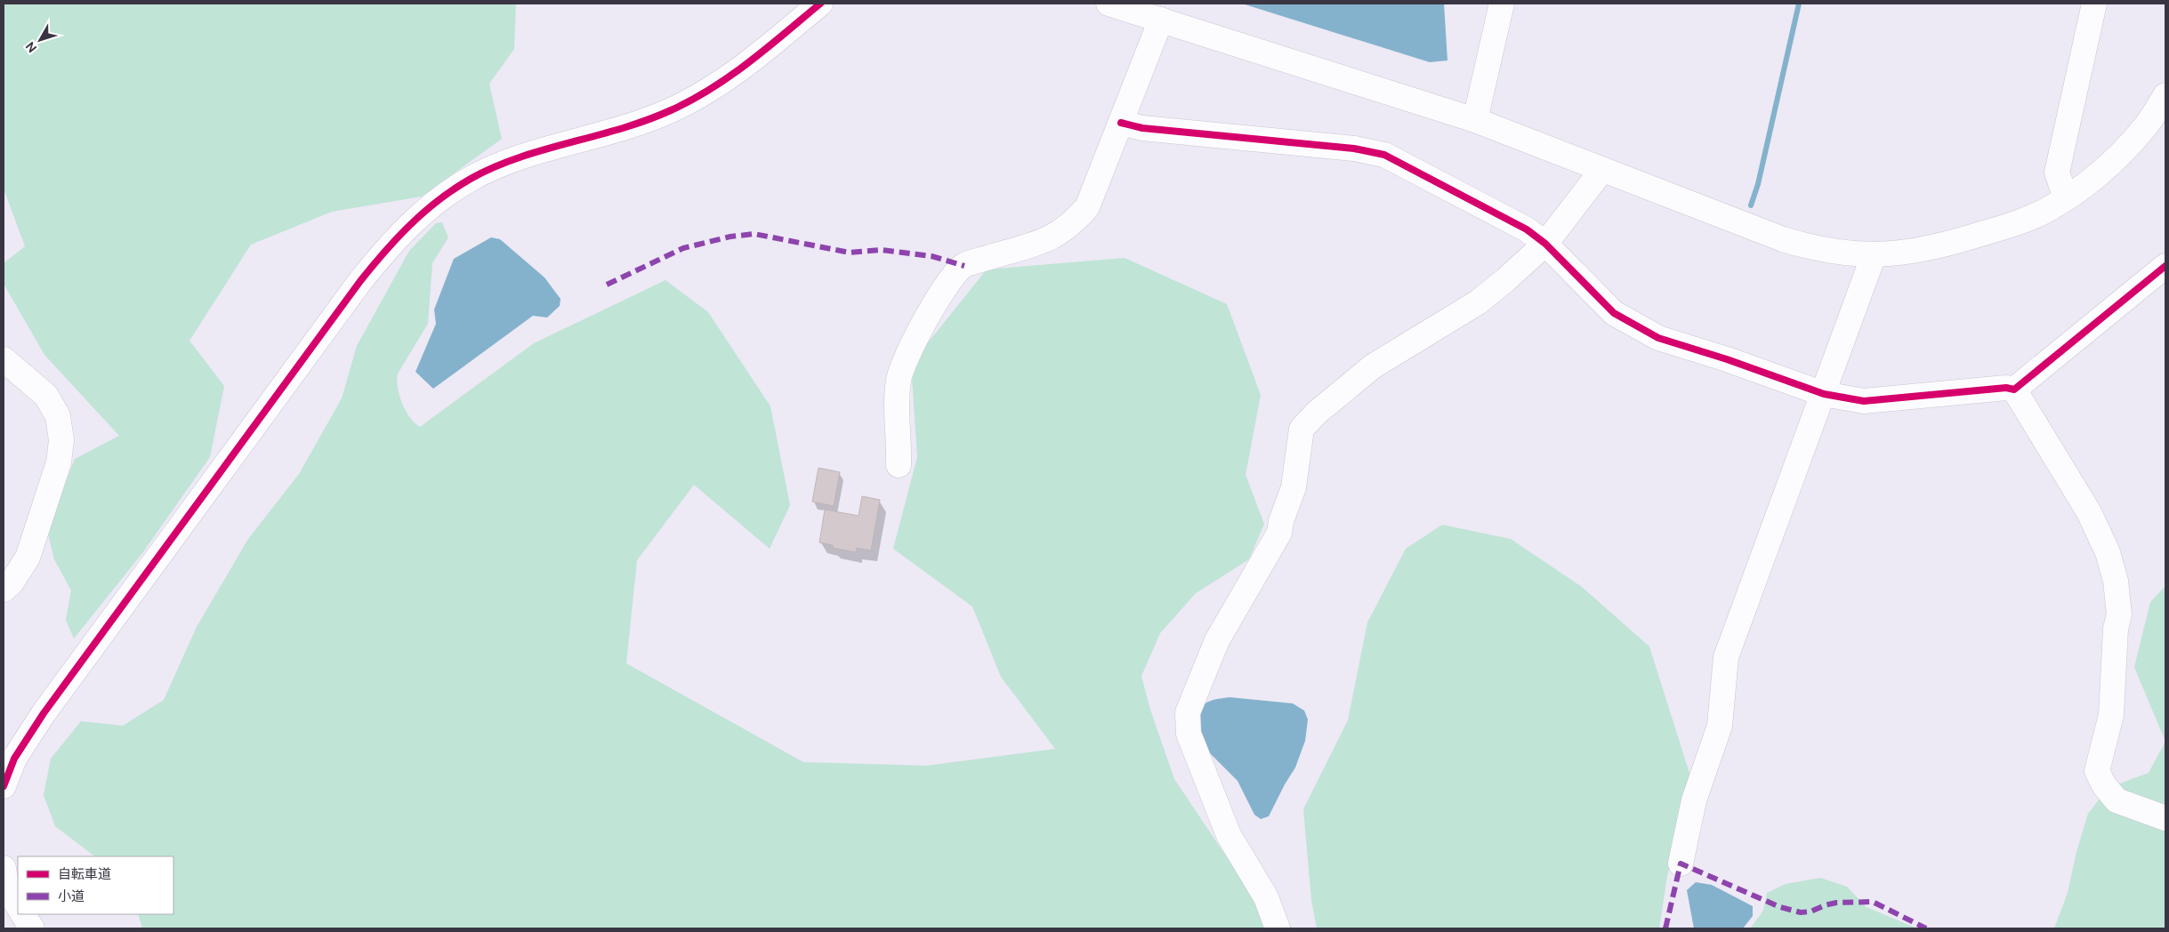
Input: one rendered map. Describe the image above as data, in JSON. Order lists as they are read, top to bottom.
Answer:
{
  "legend": ["自転車道", "小道"],
  "north": "bottom left"
}
